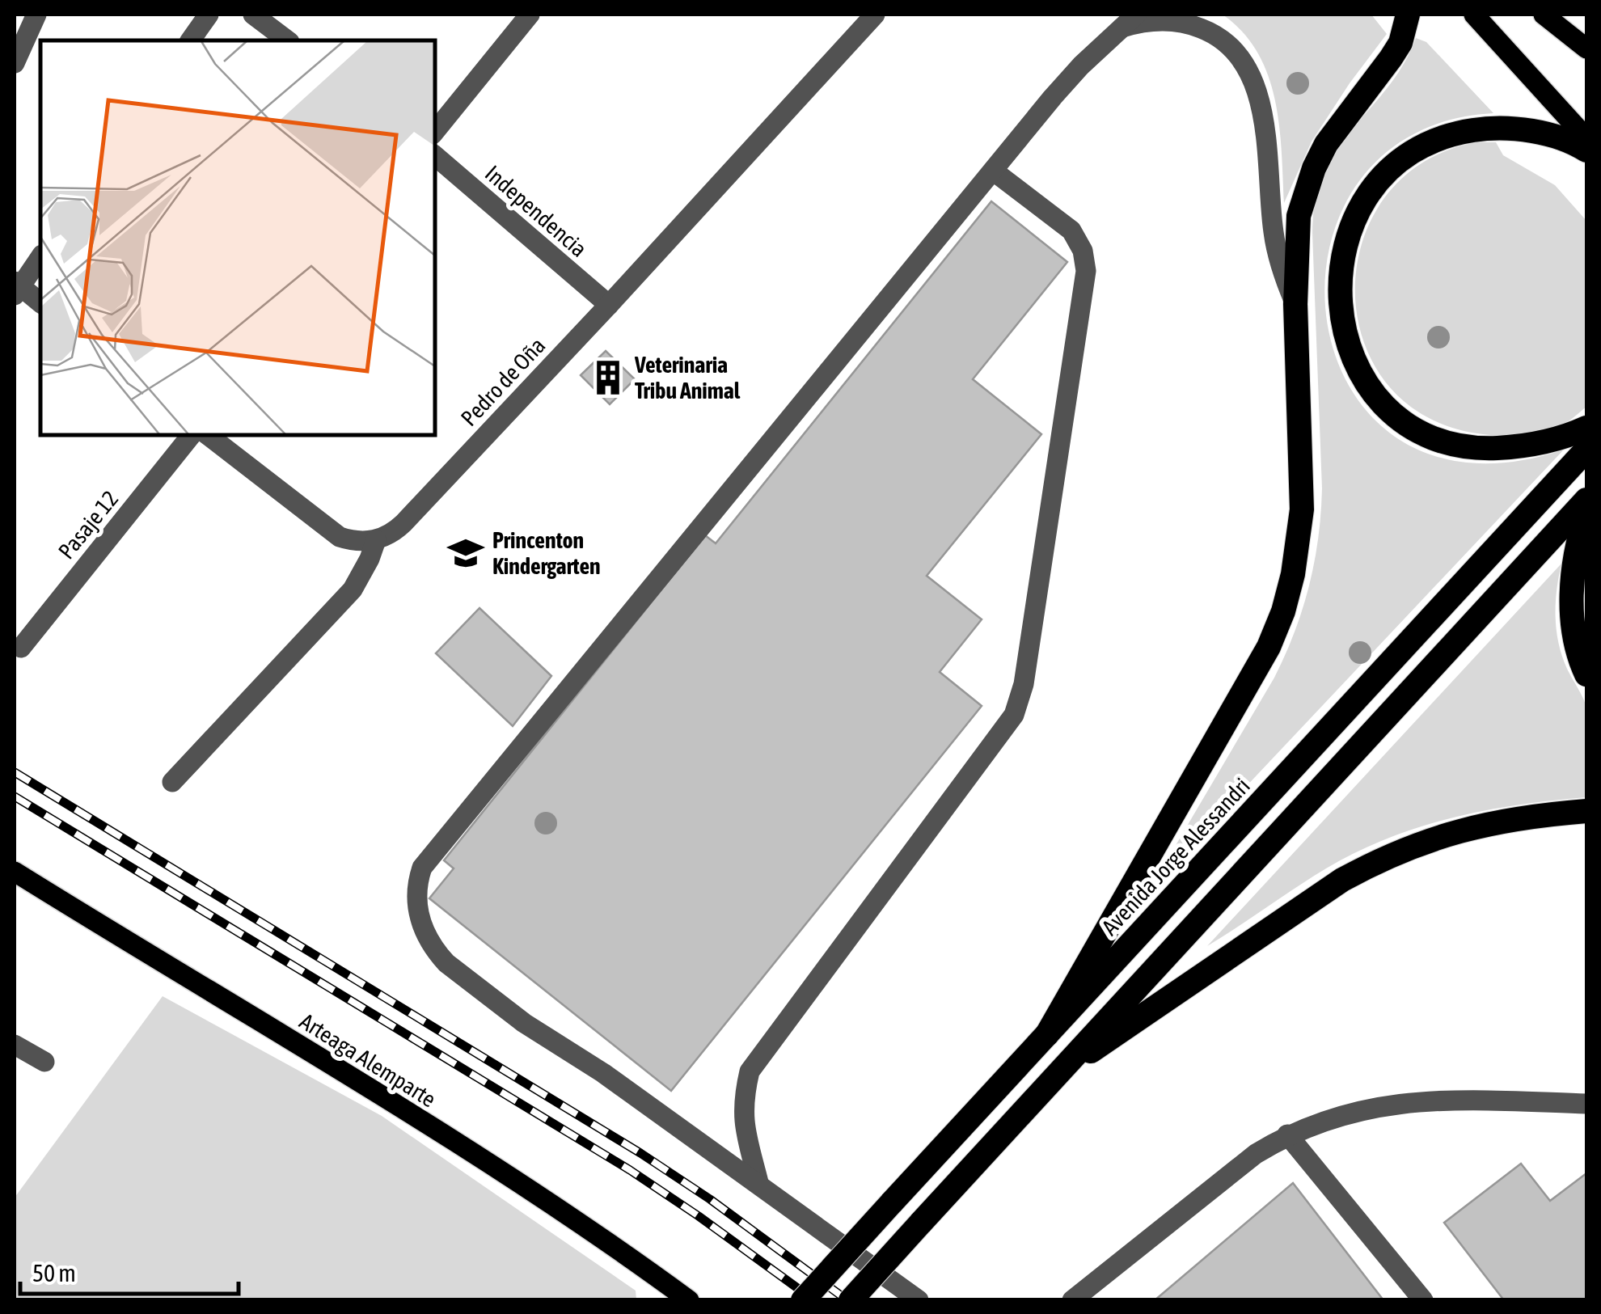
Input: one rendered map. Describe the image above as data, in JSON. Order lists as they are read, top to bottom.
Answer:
{
  "streets": {
    "highway": ["Avenida Jorge Alessandri"],
    "main road": ["Arteaga Alemparte"],
    "street": ["Independencia", "Pedro de Oña", "Pasaje 12"]
  },
  "crossings": [
    ["Independencia", "Pedro de Oña"]
  ],
  "places": {
    "building": ["Veterinaria Tribu Animal"],
    "school or university": ["Princenton Kindergarten"]
  },
  "scale_bar": "50 m"
}
